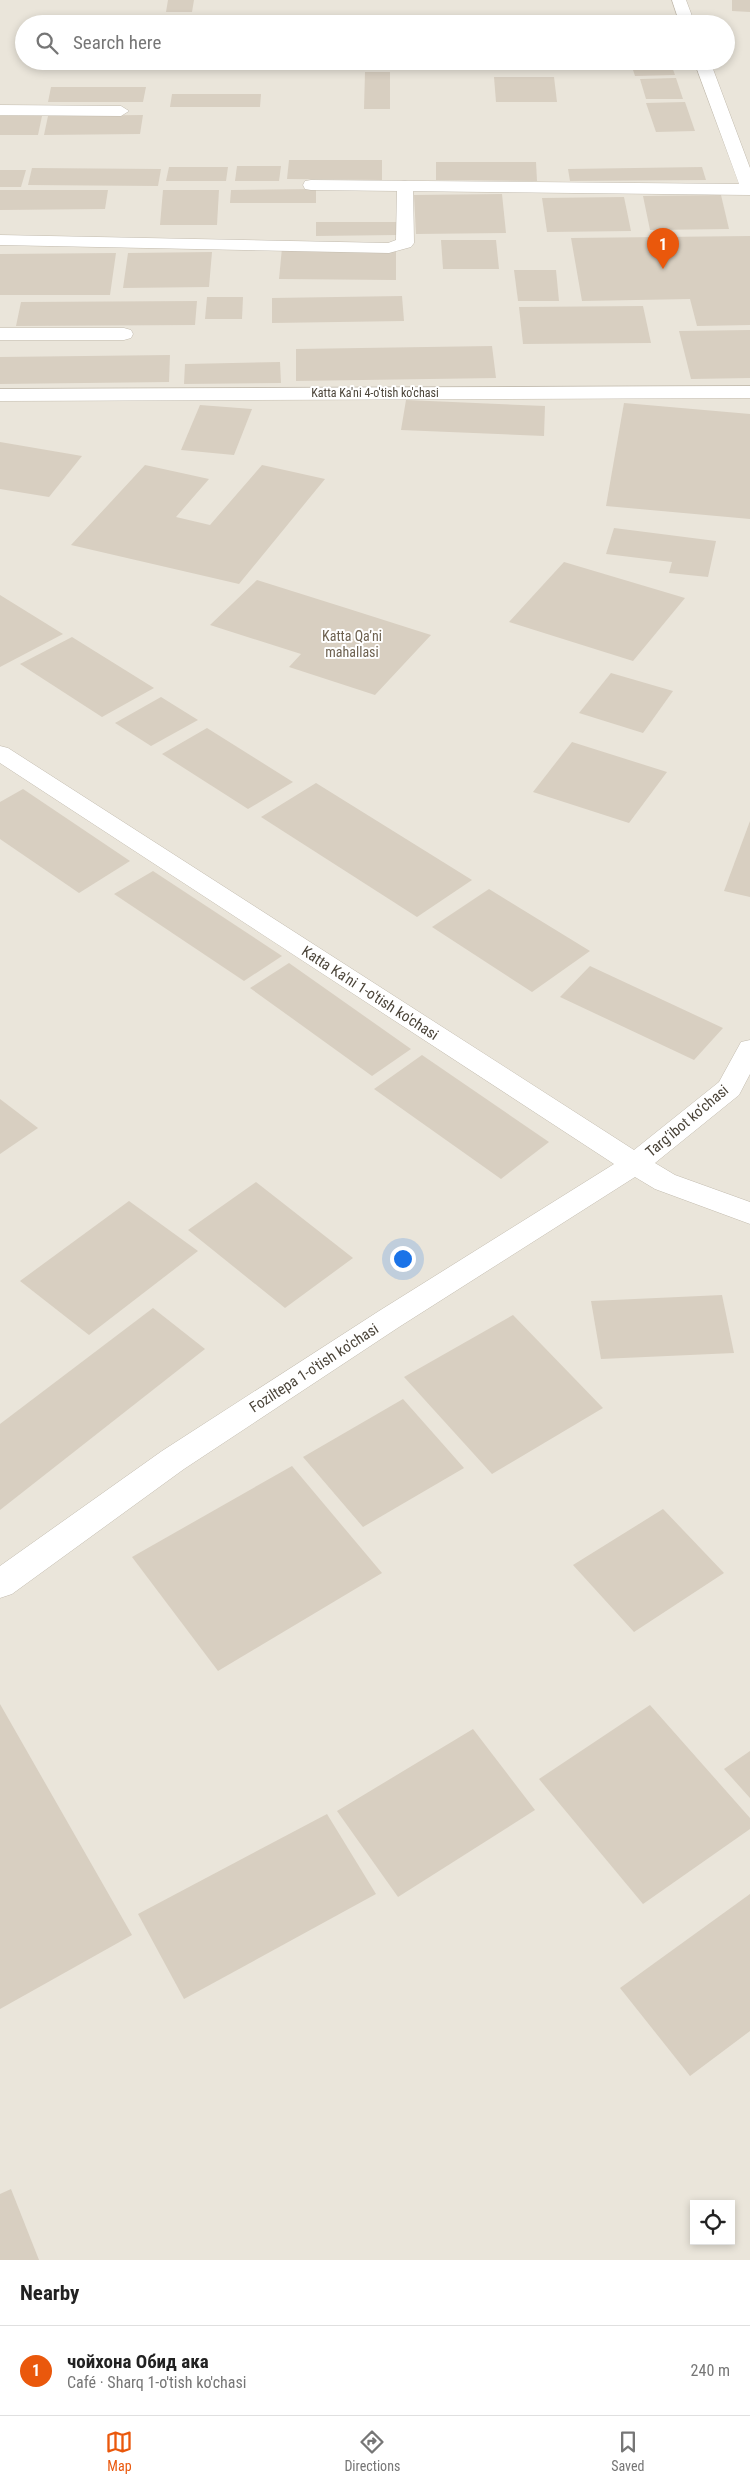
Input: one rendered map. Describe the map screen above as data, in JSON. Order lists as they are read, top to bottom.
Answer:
{
  "streets": {
    "street": [
      "Katta Ka'ni 4-o'tish ko'chasi",
      "Katta Ka'ni 1-o'tish ko'chasi",
      "Targ‘ibot ko‘chasi",
      "Foziltepa 1-o'tish ko'chasi"
    ]
  },
  "crossings": [
    ["Katta Ka'ni 1-o'tish ko'chasi", "Targ‘ibot ko‘chasi"],
    ["Katta Ka'ni 1-o'tish ko'chasi", "Foziltepa 1-o'tish ko'chasi"],
    ["Targ‘ibot ko‘chasi", "Foziltepa 1-o'tish ko'chasi"]
  ],
  "districts": ["Katta Qaʼni mahallasi"],
  "page": {
    "search": "Search here",
    "pins": "1",
    "heading": "Nearby",
    "list": [
      {
        "mark": "1",
        "name": "чойхона Обид ака",
        "note": "Café · Sharq 1-o'tish ko'chasi",
        "value": "240 m"
      }
    ],
    "nav": ["Map", "Directions", "Saved"]
  }
}
